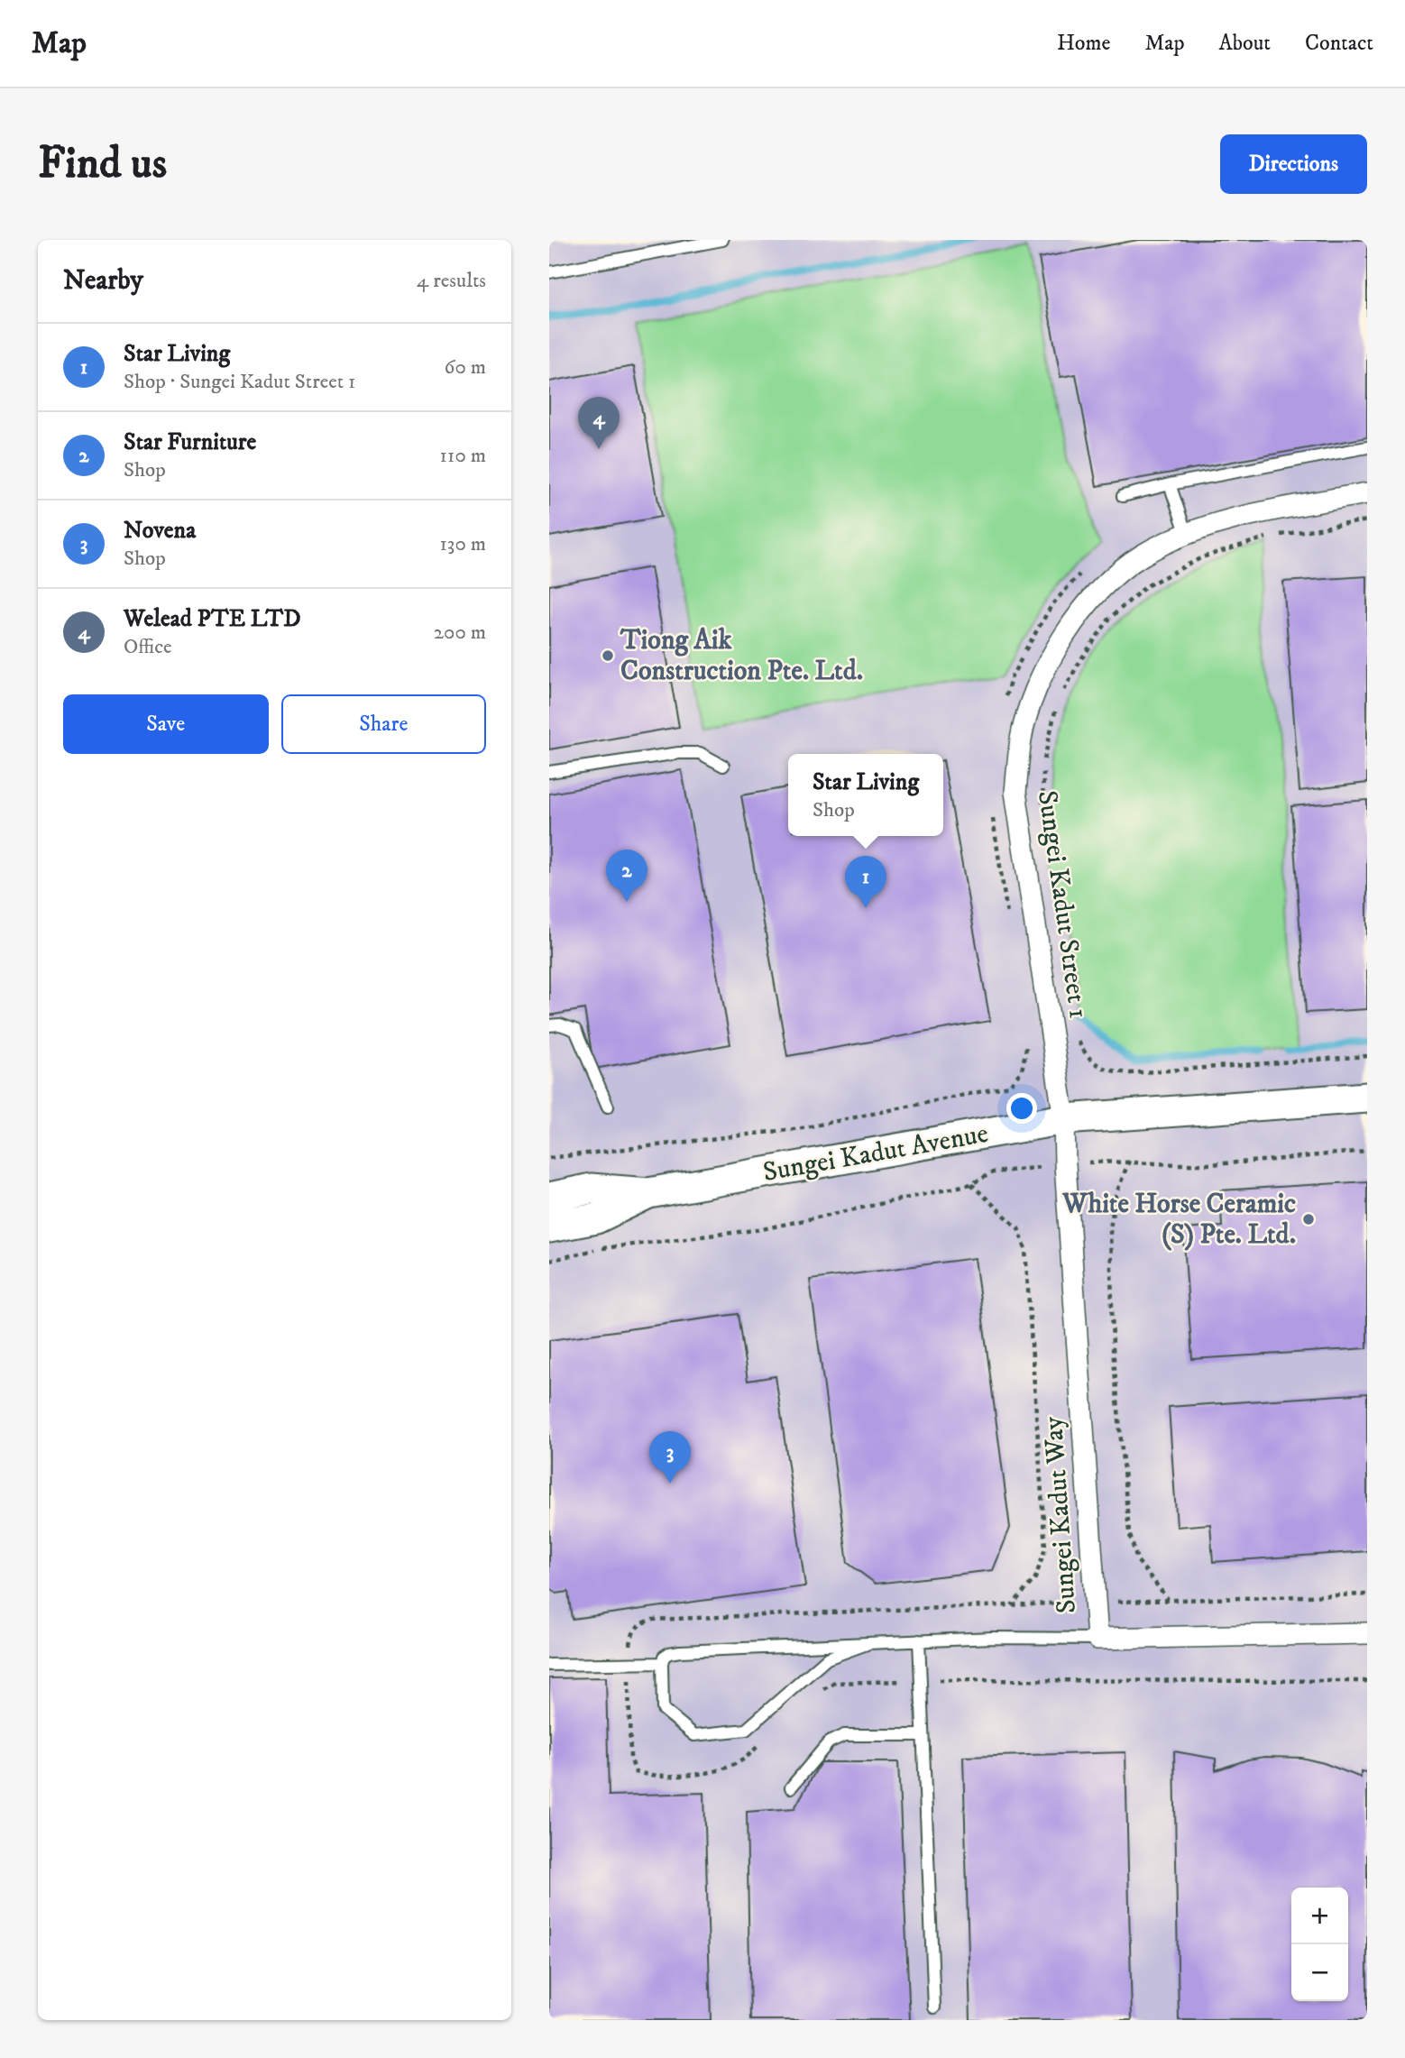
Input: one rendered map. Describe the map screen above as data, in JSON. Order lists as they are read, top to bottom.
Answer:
{
  "streets": {
    "street": ["Sungei Kadut Street 1", "Sungei Kadut Avenue", "Sungei Kadut Way"]
  },
  "crossings": [
    ["Sungei Kadut Street 1", "Sungei Kadut Avenue"],
    ["Sungei Kadut Street 1", "Sungei Kadut Way"],
    ["Sungei Kadut Avenue", "Sungei Kadut Way"]
  ],
  "places": ["Tiong Aik Construction Pte. Ltd.", "White Horse Ceramic (S) Pte. Ltd."],
  "page": {
    "header": "Map",
    "nav": [
      "Home",
      "Map",
      "About",
      "Contact"
    ],
    "buttons": [
      "Directions",
      ["Save", "Share"]
    ],
    "title": "Find us",
    "heading": ["Nearby", "4 results"],
    "list": [
      {
        "mark": "1",
        "name": "Star Living",
        "note": "Shop · Sungei Kadut Street 1",
        "value": "60 m"
      },
      {
        "mark": "2",
        "name": "Star Furniture",
        "note": "Shop",
        "value": "110 m"
      },
      {
        "mark": "3",
        "name": "Novena",
        "note": "Shop",
        "value": "130 m"
      },
      {
        "mark": "4",
        "name": "Welead PTE LTD",
        "note": "Office",
        "value": "200 m"
      }
    ],
    "pins": [
      "4",
      "2",
      "1",
      "3"
    ],
    "popup": ["Star Living", "Shop"],
    "map_buttons": ["+", "−"]
  }
}
